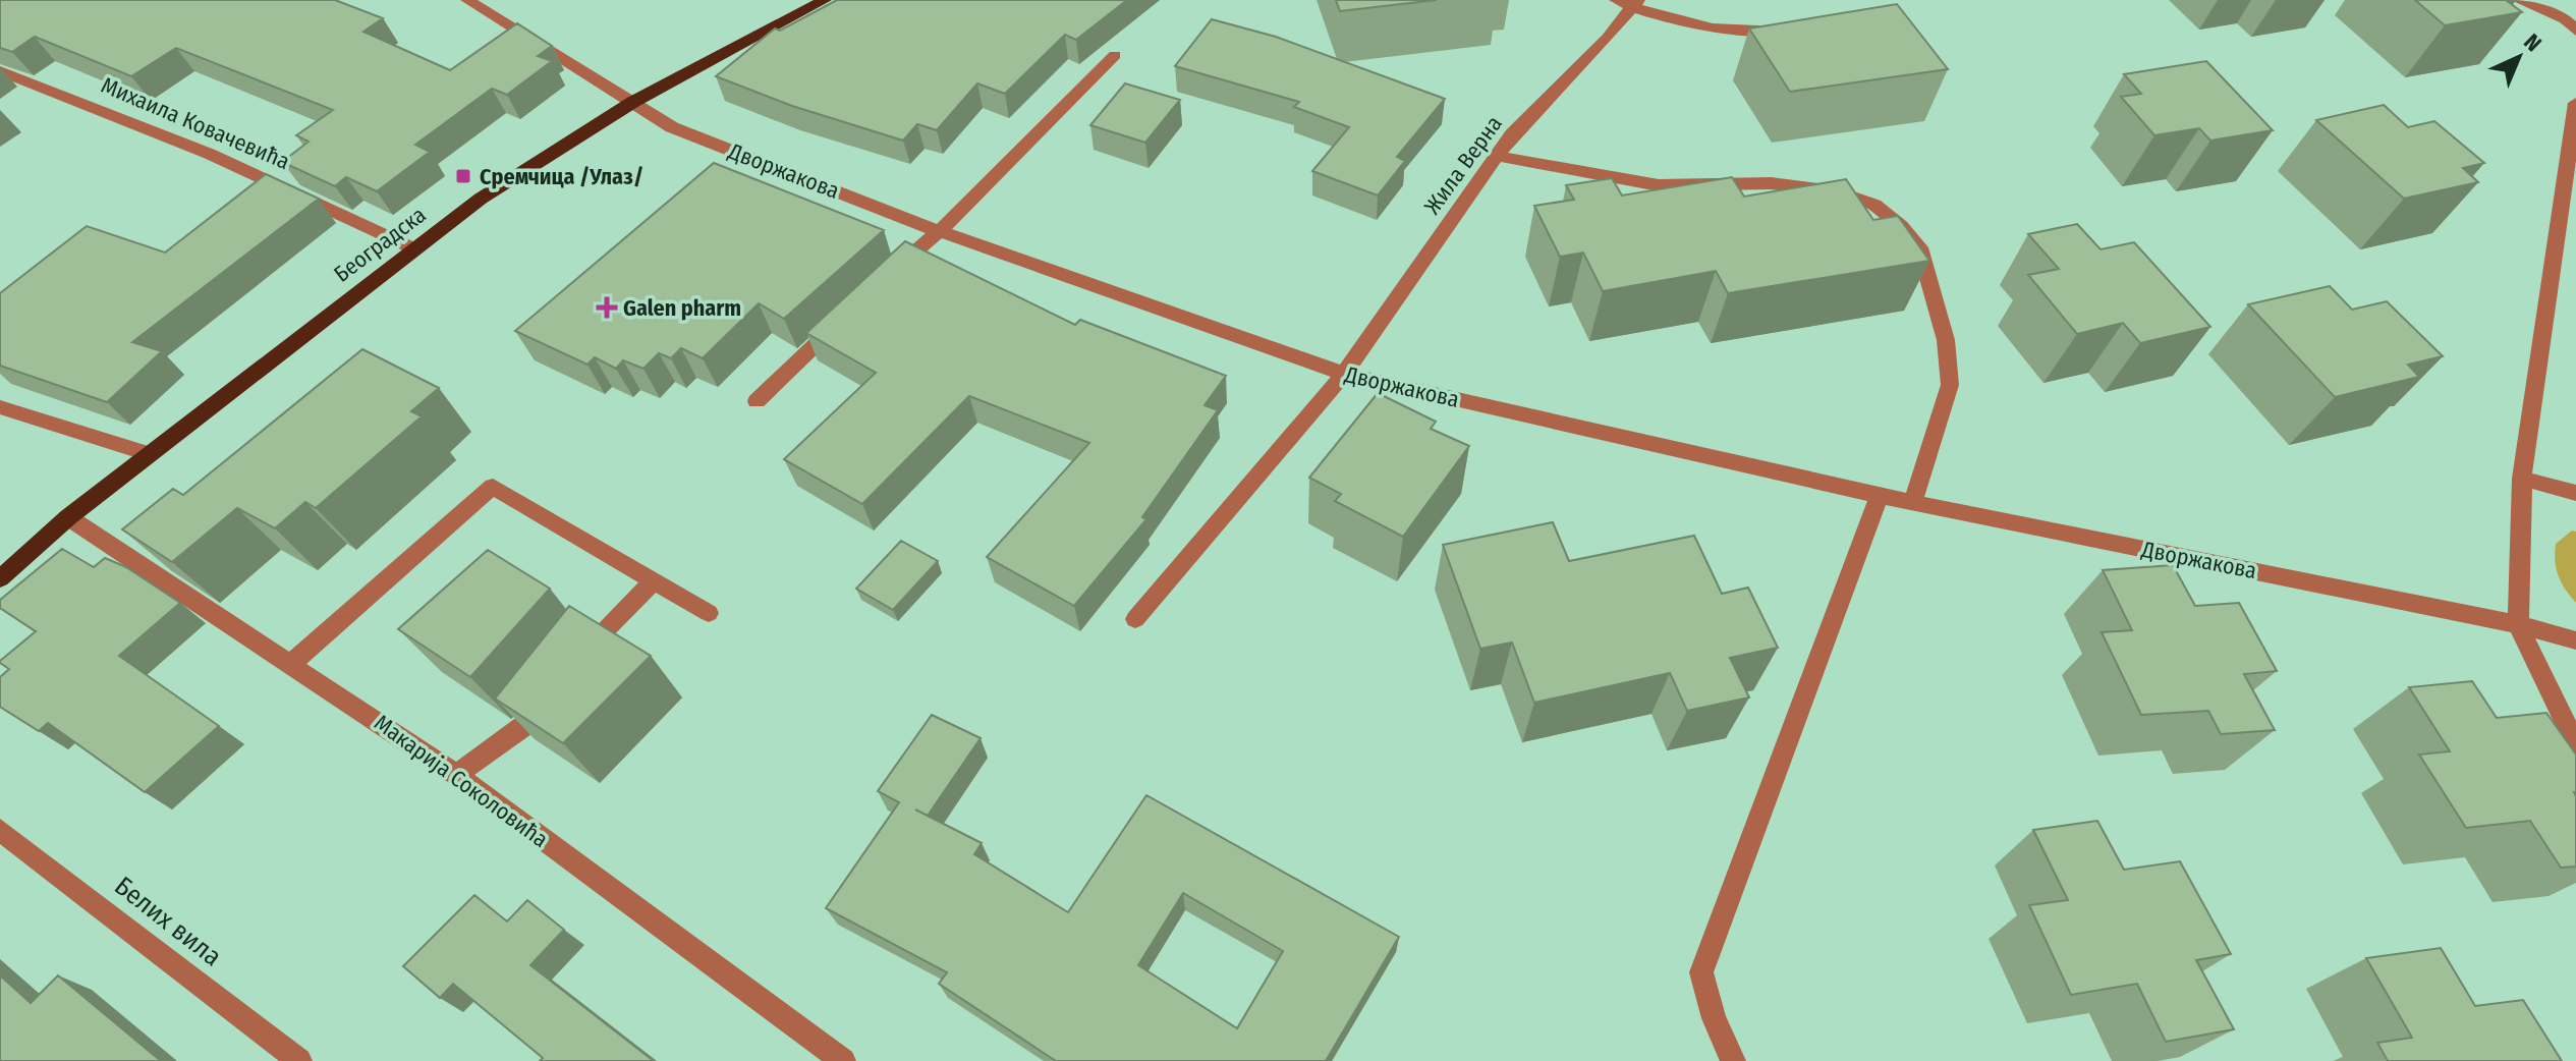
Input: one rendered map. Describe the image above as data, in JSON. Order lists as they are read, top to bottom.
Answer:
{
  "streets": {
    "main road": ["Београдска"],
    "street": [
      "Михаила Ковачевића",
      "Жила Верна",
      "Дворжакова",
      "Макарија Соколовића",
      "Белих вила"
    ]
  },
  "crossings": [
    ["Михаила Ковачевића", "Београдска"],
    ["Жила Верна", "Дворжакова"],
    ["Дворжакова", "Београдска"],
    ["Београдска", "Макарија Соколовића"]
  ],
  "places": {
    "transit": ["Сремчица /Улаз/"],
    "health": ["Galen pharm"]
  },
  "north": "top right"
}
